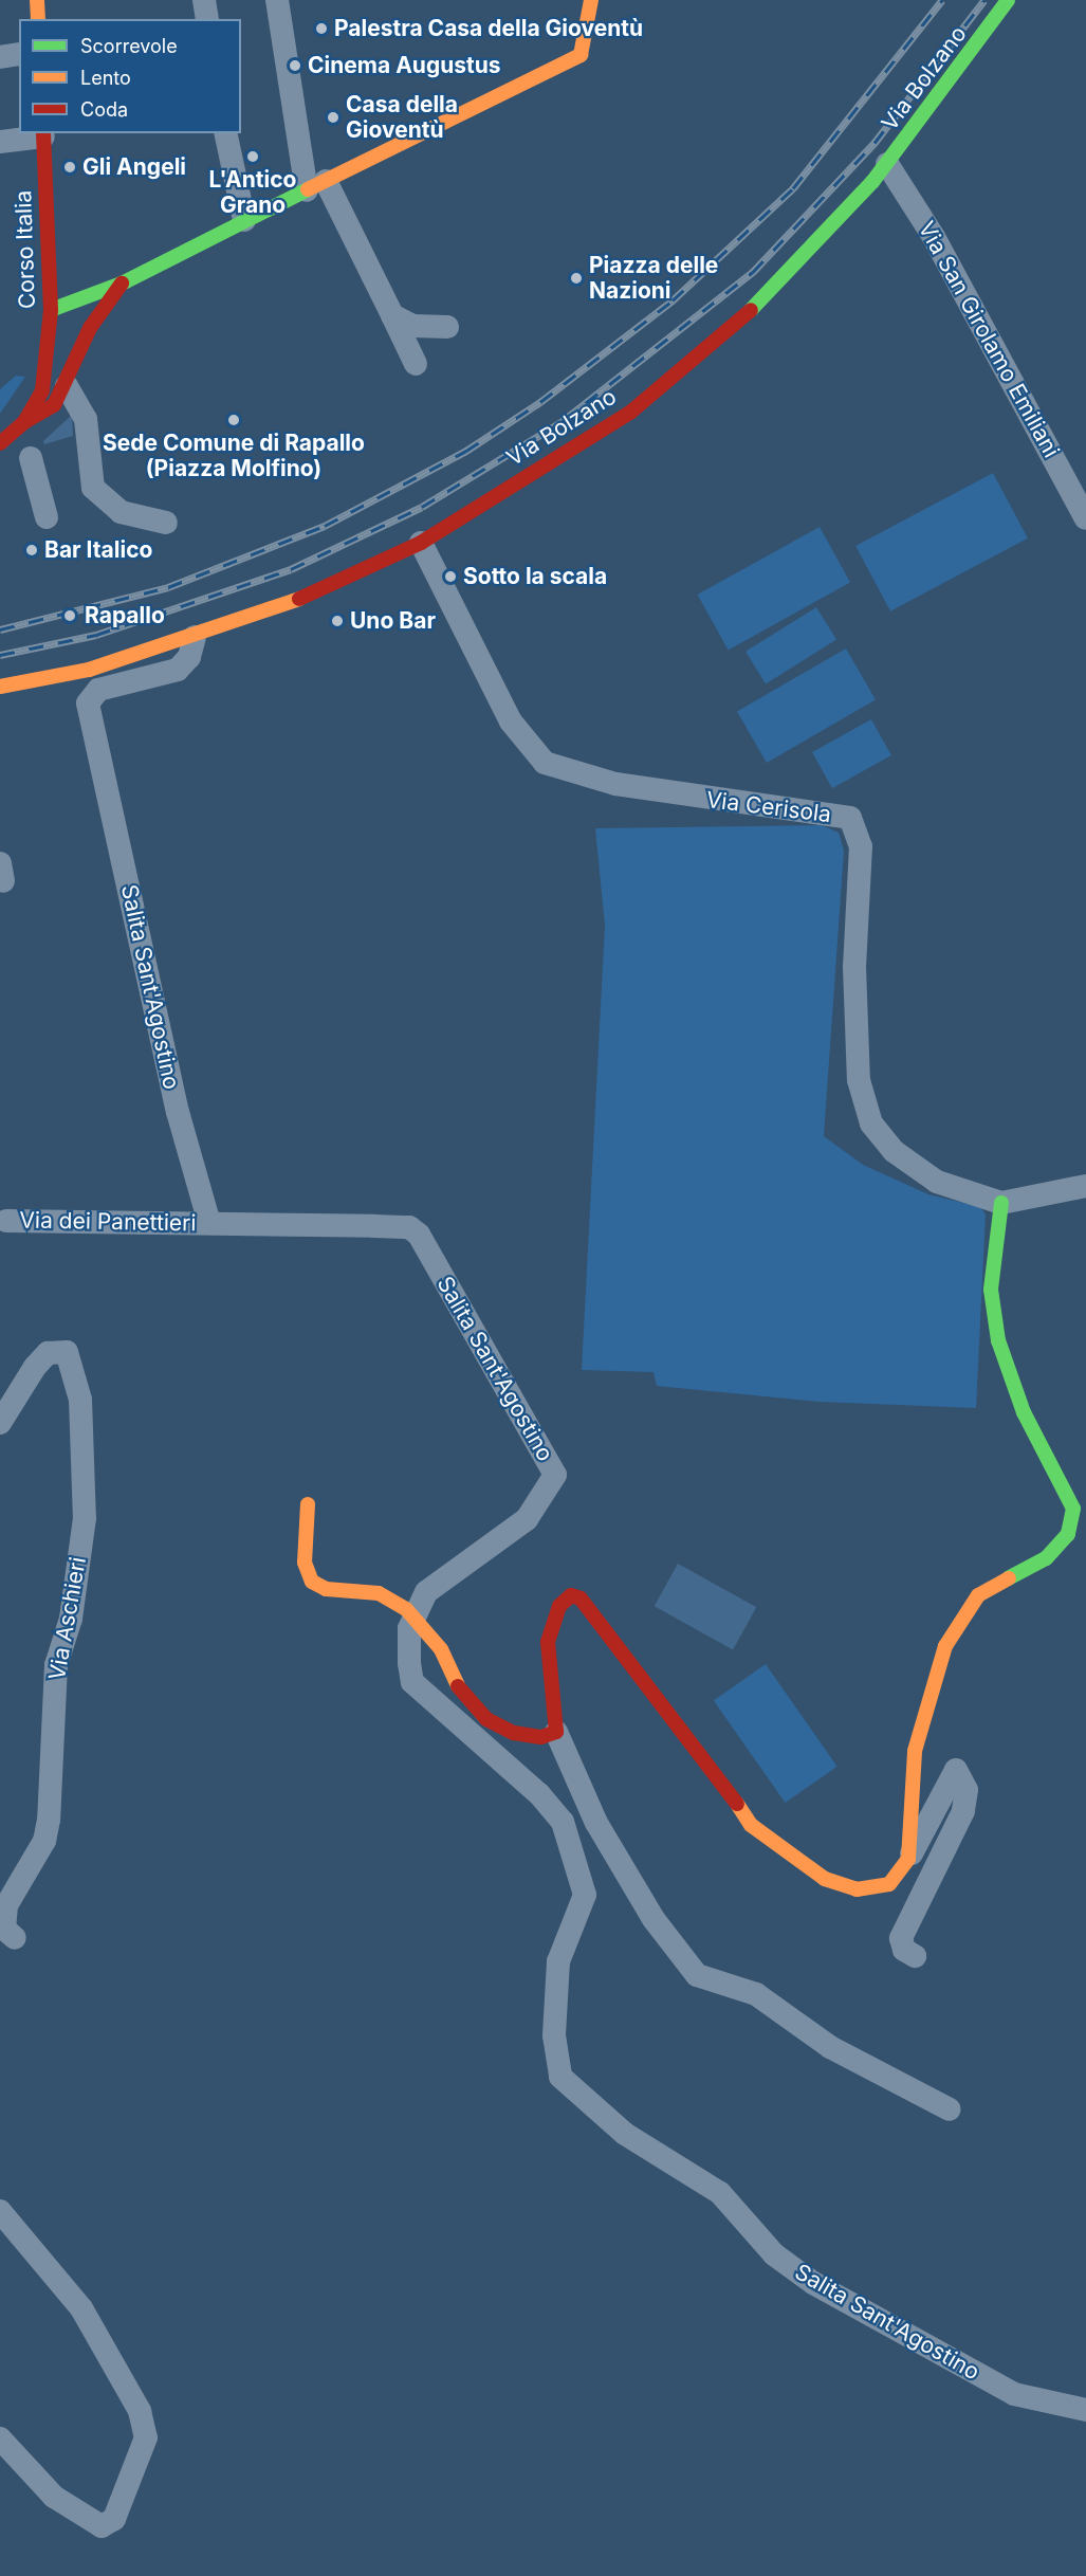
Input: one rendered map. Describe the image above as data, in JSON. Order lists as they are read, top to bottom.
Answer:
{
  "streets": {
    "street": [
      "Via Bolzano",
      "Corso Italia",
      "Via San Girolamo Emiliani",
      "Via Cerisola",
      "Salita Sant'Agostino",
      "Via dei Panettieri",
      "Via Aschieri"
    ]
  },
  "crossings": [
    ["Via Bolzano", "Via San Girolamo Emiliani"],
    ["Via Bolzano", "Via Cerisola"],
    ["Via Bolzano", "Salita Sant'Agostino"],
    ["Salita Sant'Agostino", "Via dei Panettieri"]
  ],
  "places": [
    "Palestra Casa della Gioventù",
    "Cinema Augustus",
    "Casa della Gioventù",
    "L'Antico Grano",
    "Gli Angeli",
    "Piazza delle Nazioni",
    "Sede Comune di Rapallo (Piazza Molfino)",
    "Bar Italico",
    "Sotto la scala",
    "Rapallo",
    "Uno Bar"
  ],
  "legend": ["Scorrevole", "Lento", "Coda"]
}
